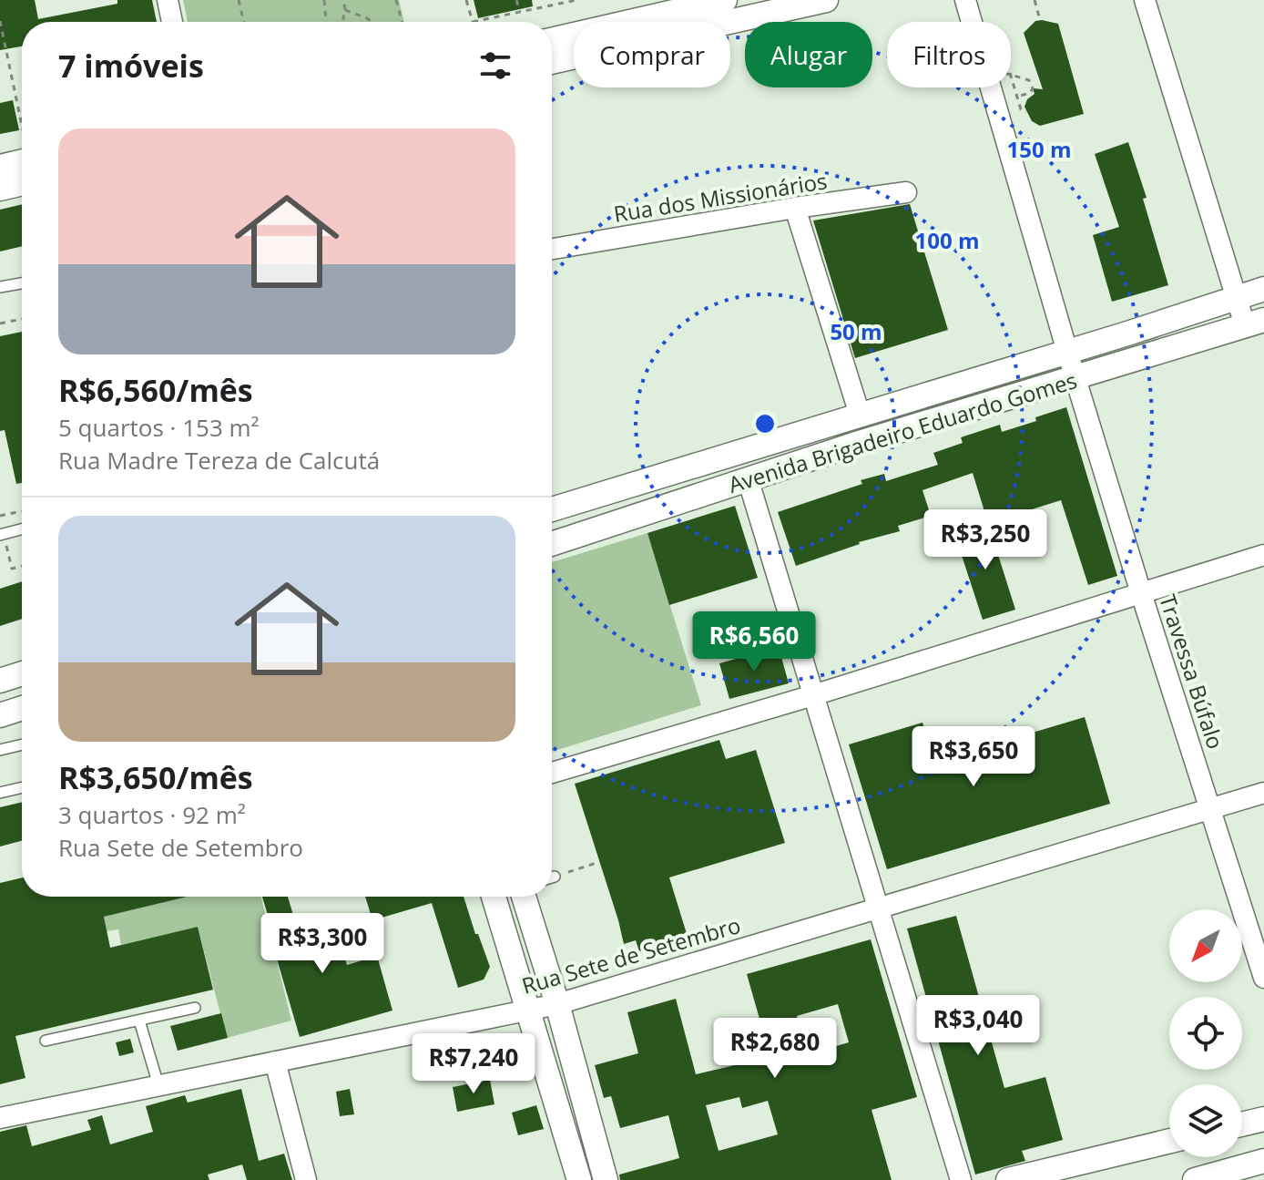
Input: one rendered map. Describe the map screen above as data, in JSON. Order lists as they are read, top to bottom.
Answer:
{
  "streets": {
    "street": [
      "Rua dos Missionários",
      "Avenida Brigadeiro Eduardo Gomes",
      "Travessa Búfalo",
      "Rua Sete de Setembro"
    ]
  },
  "crossings": [
    ["Avenida Brigadeiro Eduardo Gomes", "Travessa Búfalo"],
    ["Travessa Búfalo", "Rua Sete de Setembro"]
  ],
  "north": "bottom left",
  "page": {
    "chip": ["Comprar", "Alugar", "Filtros"],
    "heading": "7 imóveis",
    "list": [
      {
        "name": "R$6,560/mês",
        "note": "5 quartos · 153 m² · Rua Madre Tereza de Calcutá"
      },
      {
        "name": "R$3,650/mês",
        "note": "3 quartos · 92 m² · Rua Sete de Setembro"
      }
    ],
    "price": [
      "R$3,250",
      "R$6,560",
      "R$3,650",
      "R$3,300",
      "R$3,040",
      "R$2,680",
      "R$7,240"
    ]
  },
  "rings": ["150 m", "100 m", "50 m"]
}
